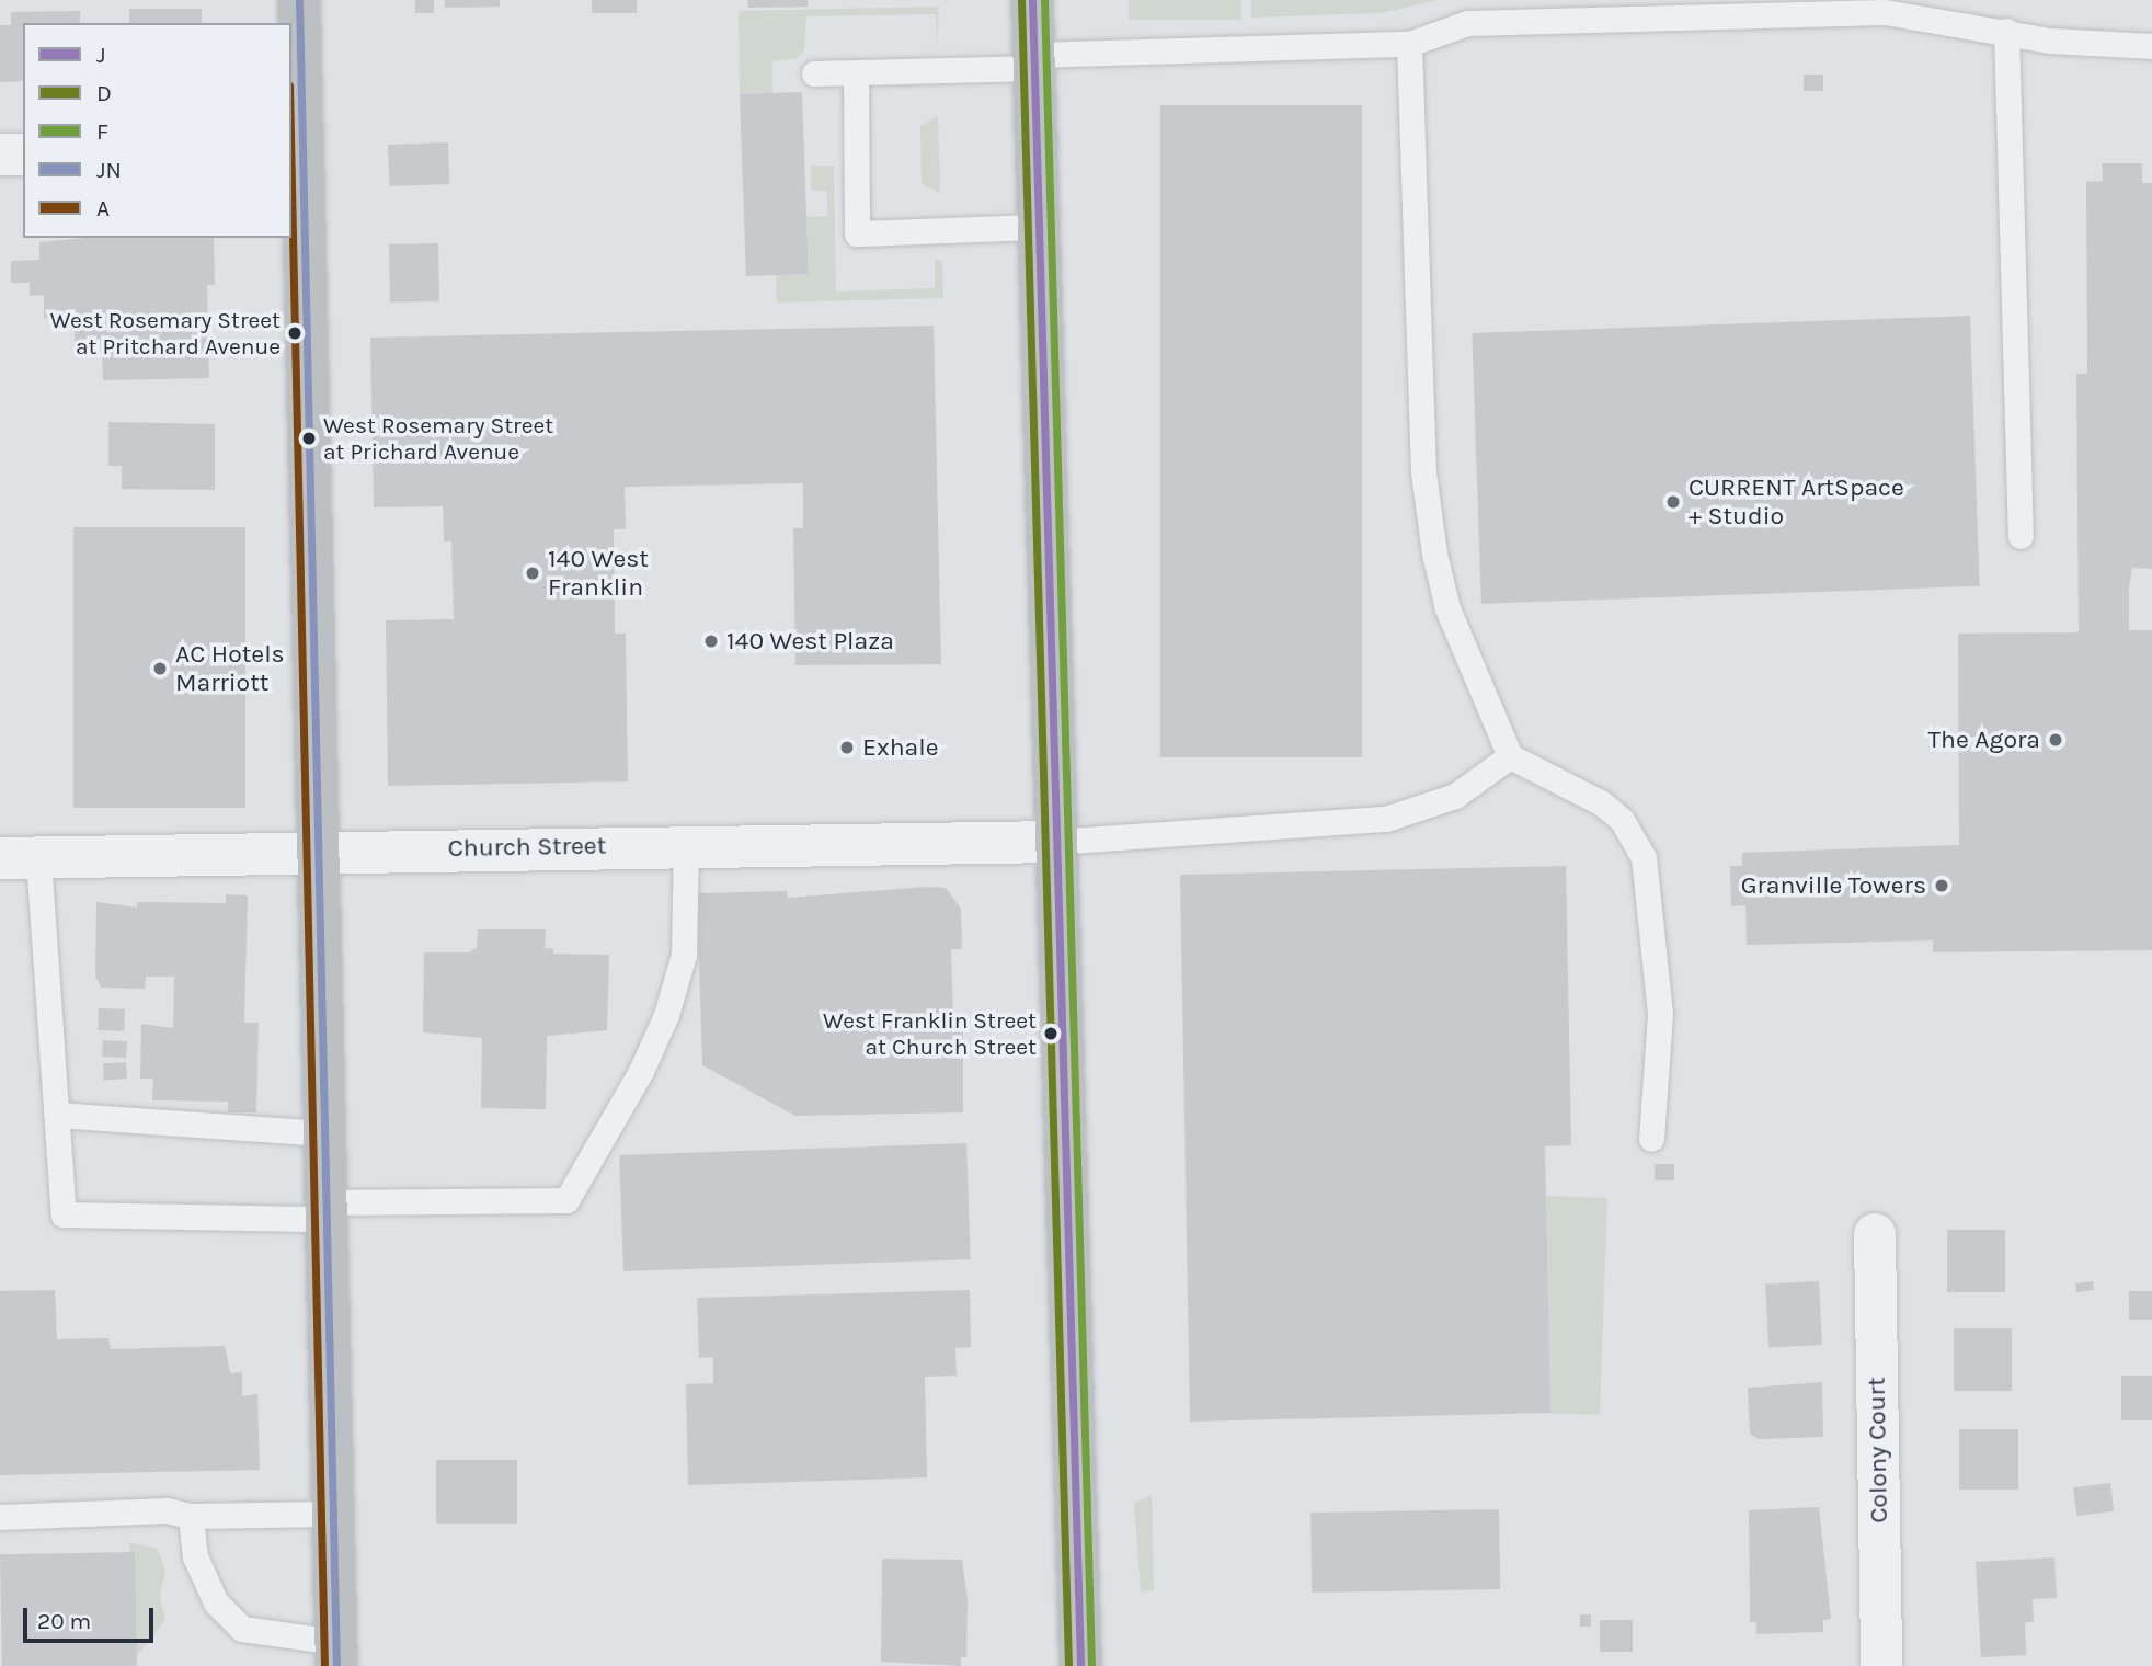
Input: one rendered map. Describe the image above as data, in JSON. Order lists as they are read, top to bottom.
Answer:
{
  "streets": {
    "street": ["Church Street", "Colony Court"]
  },
  "places": [
    "West Rosemary Street at Pritchard Avenue",
    "West Rosemary Street at Prichard Avenue",
    "CURRENT ArtSpace + Studio",
    "140 West Franklin",
    "140 West Plaza",
    "AC Hotels Marriott",
    "The Agora",
    "Exhale",
    "Granville Towers",
    "West Franklin Street at Church Street"
  ],
  "lines": [
    "transit line J",
    "transit line D",
    "transit line F",
    "transit line JN",
    "transit line A"
  ],
  "legend": [
    "J",
    "D",
    "F",
    "JN",
    "A"
  ],
  "scale_bar": "20 m"
}
